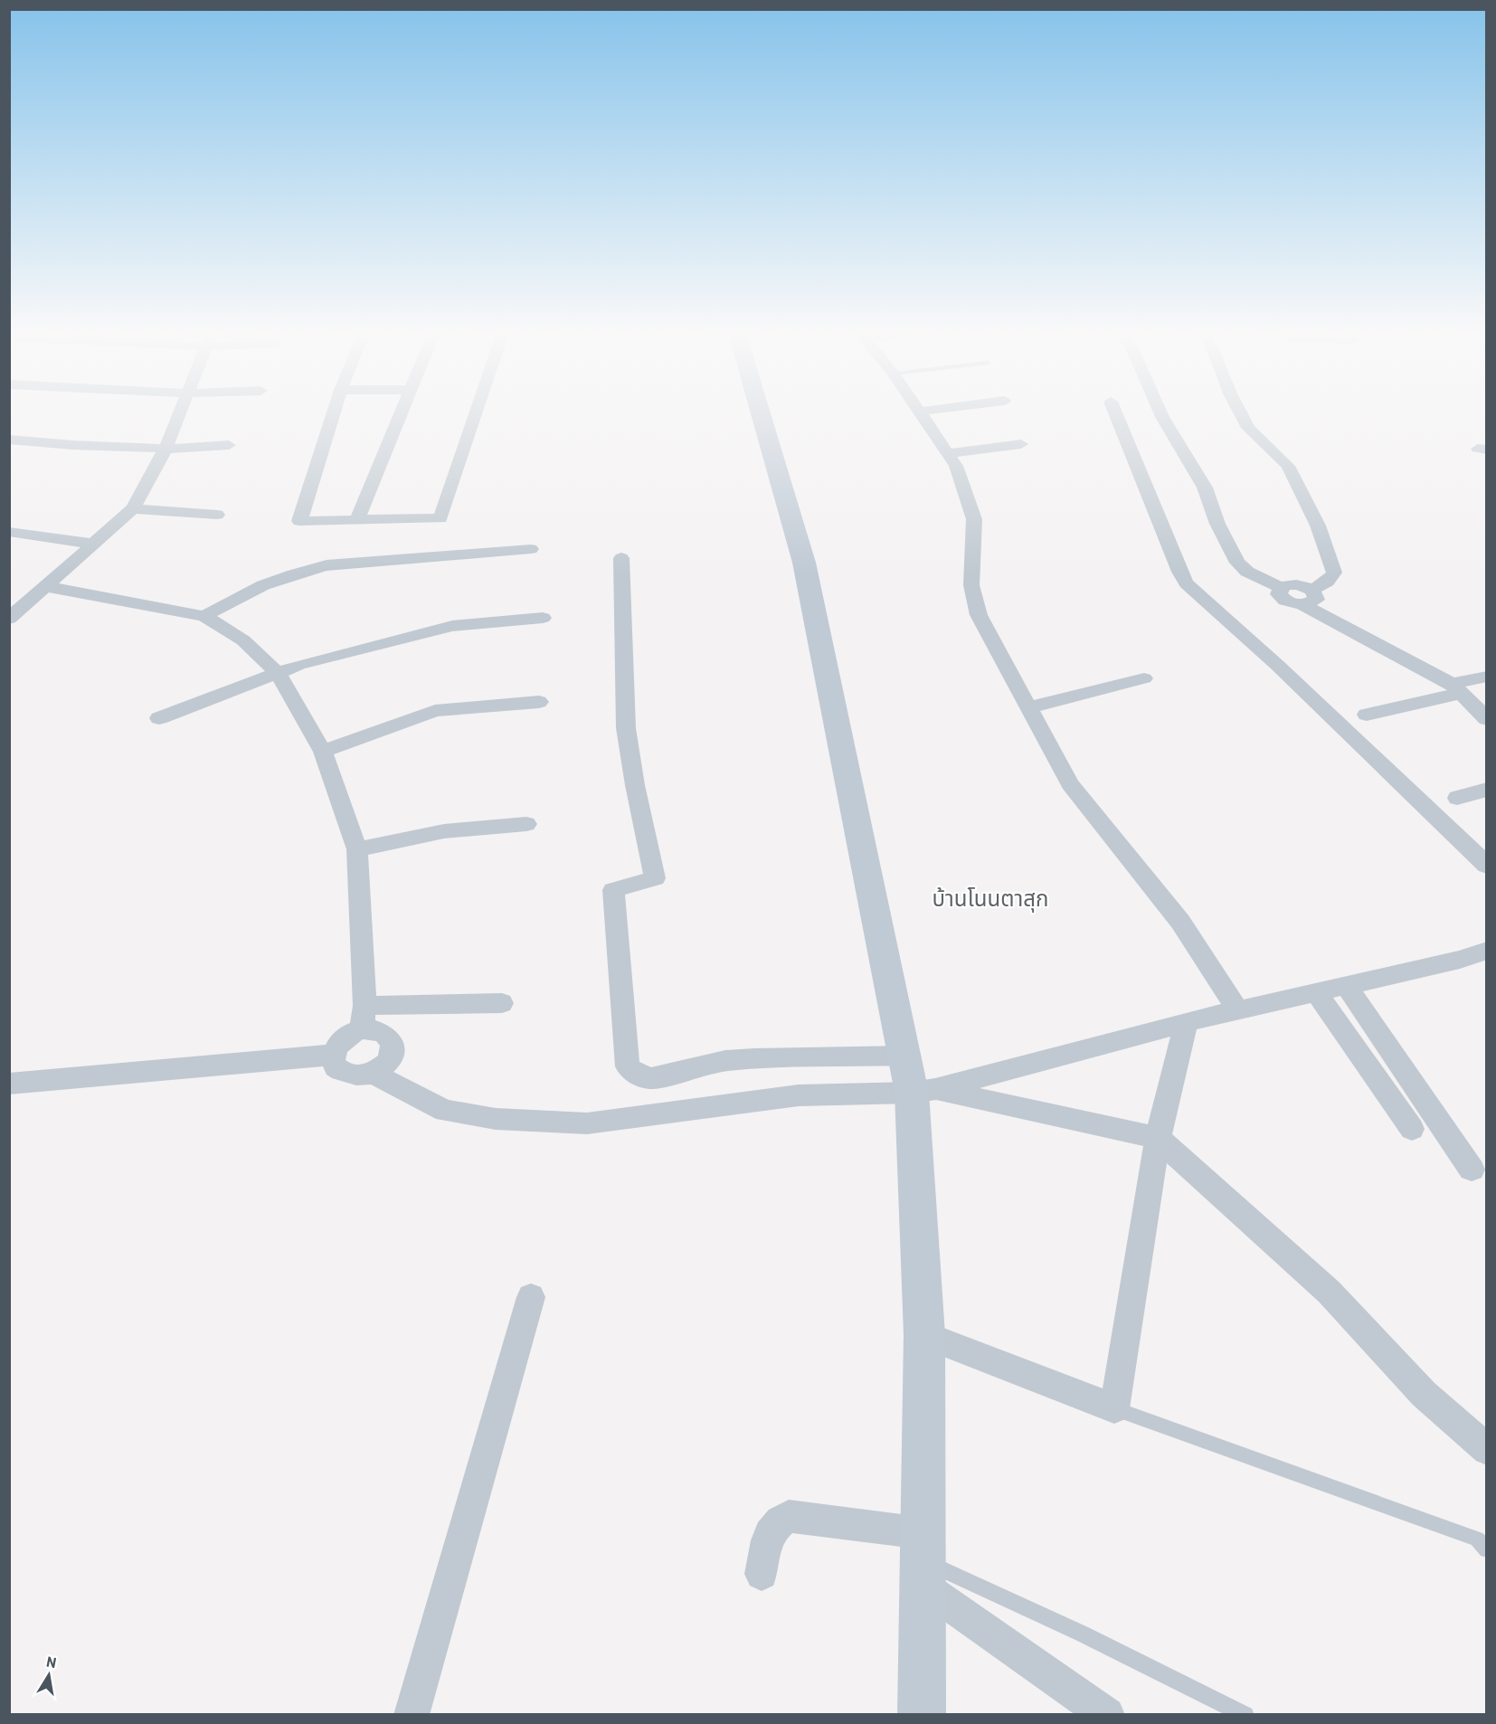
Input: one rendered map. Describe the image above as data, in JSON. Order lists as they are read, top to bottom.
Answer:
{
  "districts": ["บ้านโนนตาสุก"],
  "north": "top"
}
